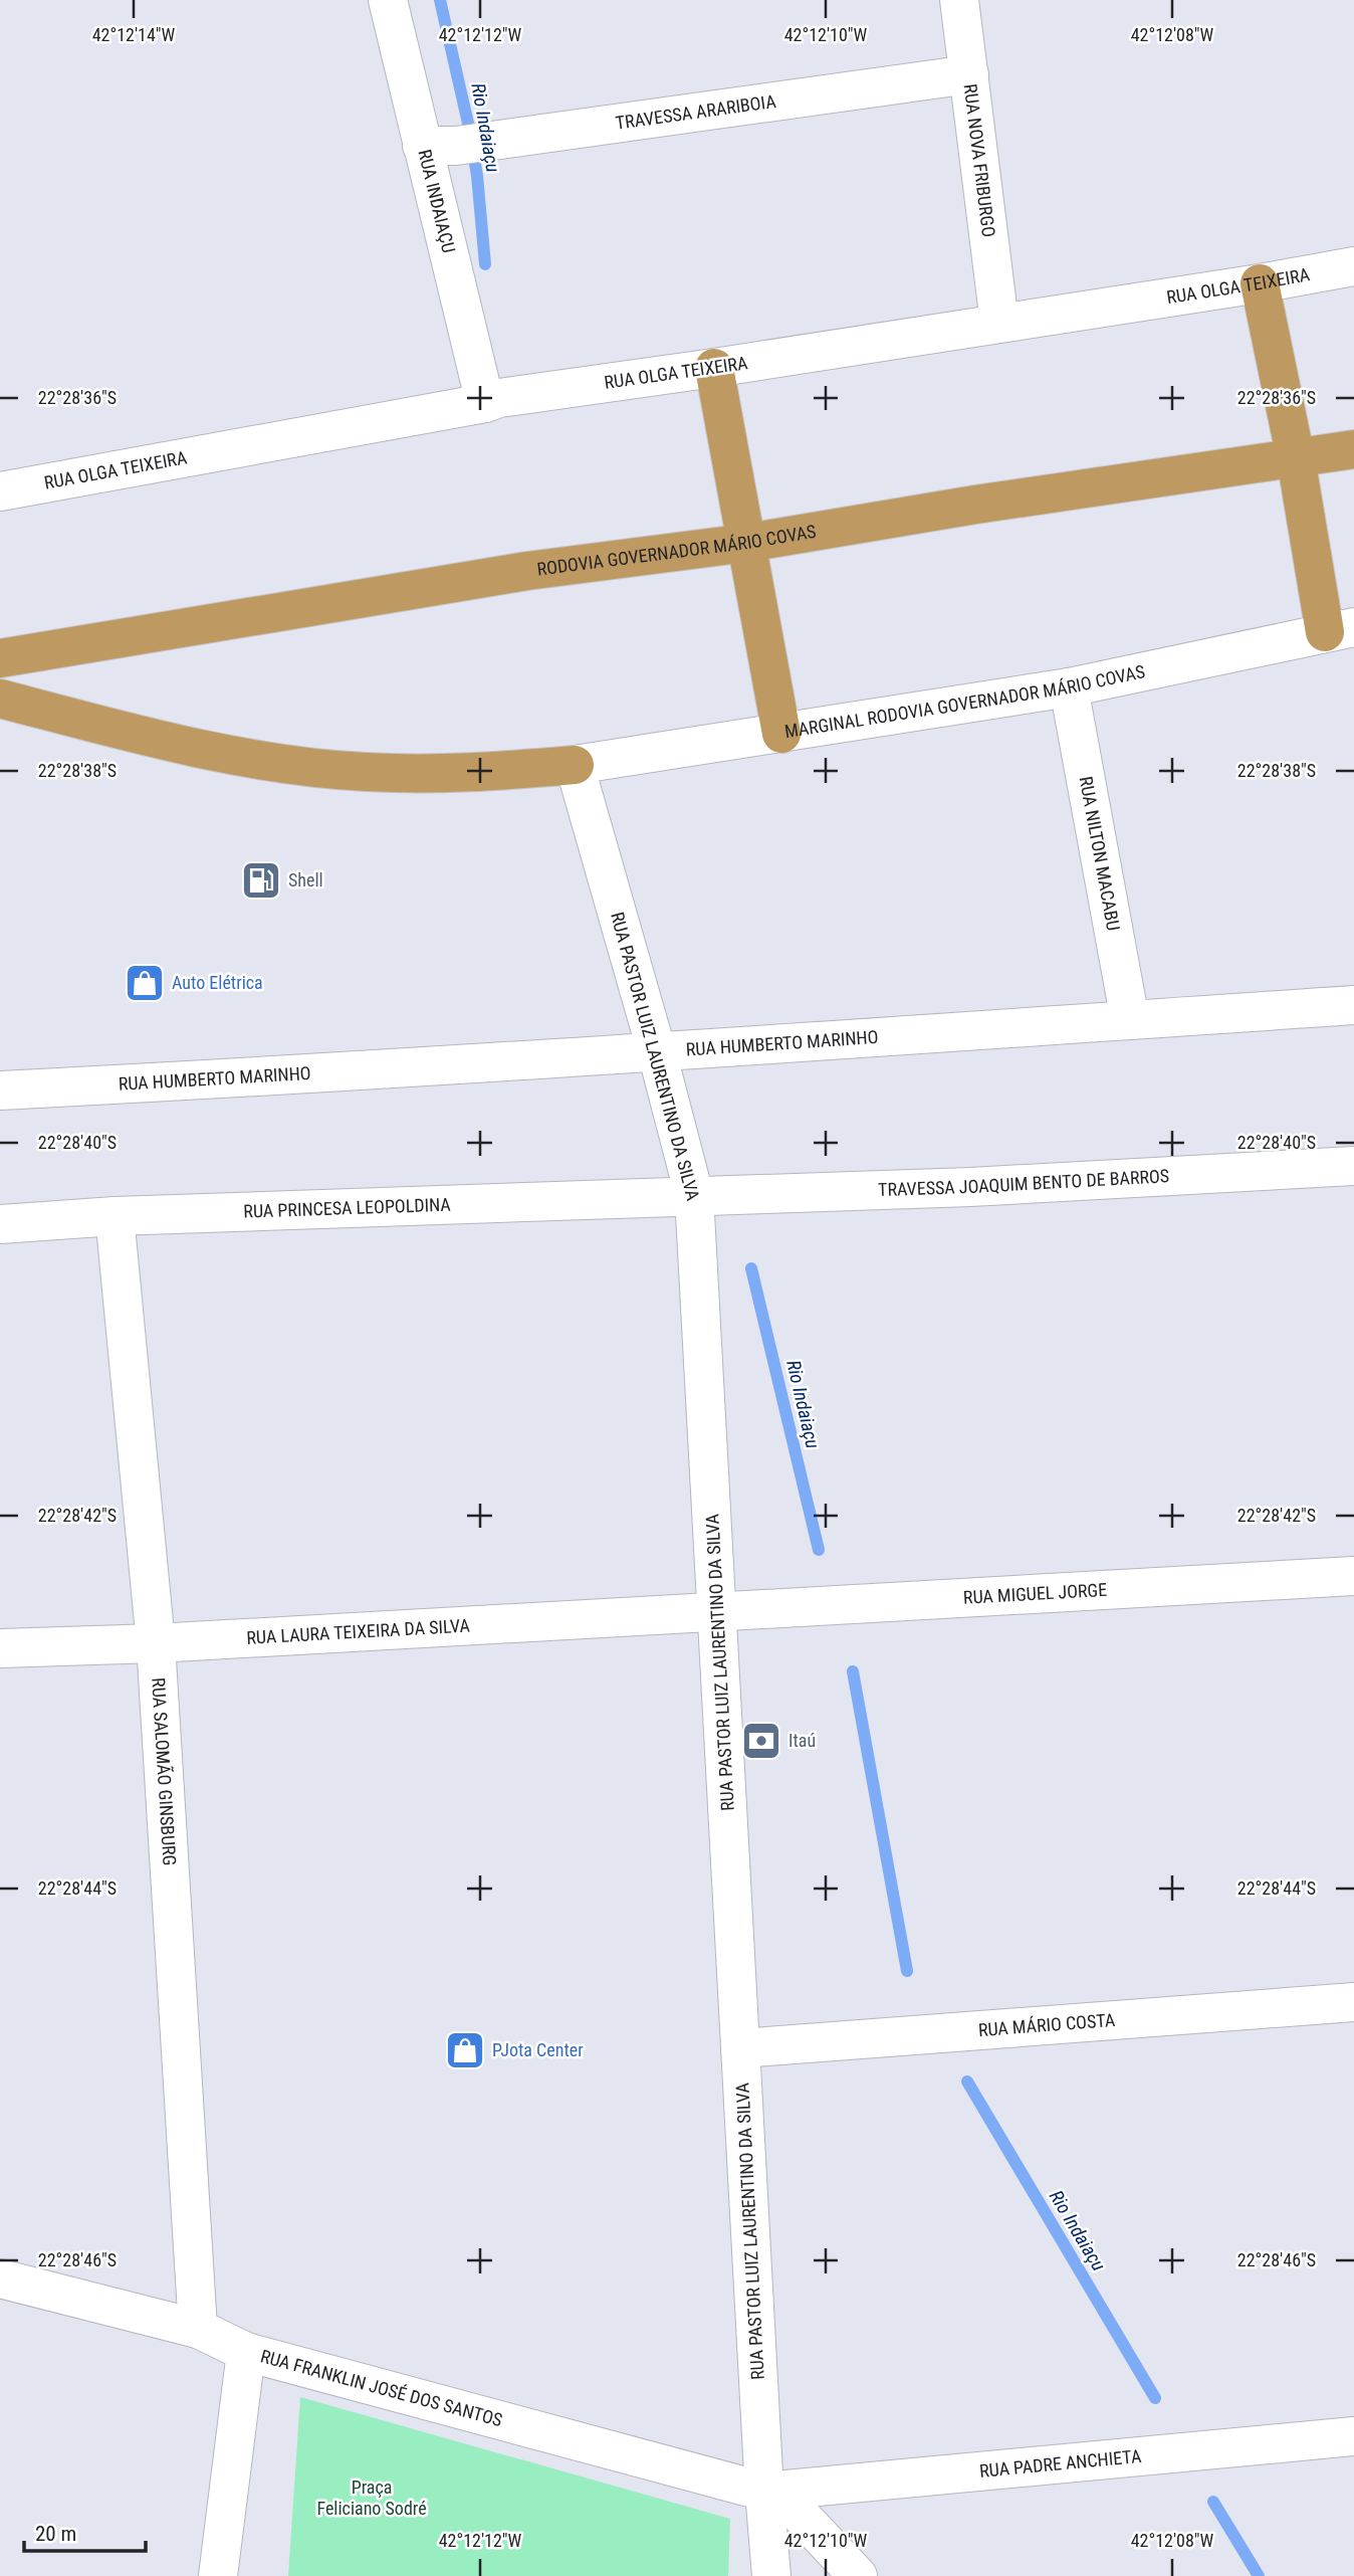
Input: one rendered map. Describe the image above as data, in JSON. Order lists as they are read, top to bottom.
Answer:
{
  "streets": {
    "highway": ["RODOVIA GOVERNADOR MÁRIO COVAS"],
    "street": [
      "TRAVESSA ARARIBOIA",
      "RUA NOVA FRIBURGO",
      "RUA INDAIAÇU",
      "RUA OLGA TEIXEIRA",
      "MARGINAL RODOVIA GOVERNADOR MÁRIO COVAS",
      "RUA NILTON MACABU",
      "RUA HUMBERTO MARINHO",
      "RUA PASTOR LUIZ LAURENTINO DA SILVA",
      "TRAVESSA JOAQUIM BENTO DE BARROS",
      "RUA PRINCESA LEOPOLDINA",
      "RUA MIGUEL JORGE",
      "RUA LAURA TEIXEIRA DA SILVA",
      "RUA SALOMÃO GINSBURG",
      "RUA MÁRIO COSTA",
      "RUA FRANKLIN JOSÉ DOS SANTOS",
      "RUA PADRE ANCHIETA"
    ]
  },
  "crossings": [
    ["TRAVESSA ARARIBOIA", "RUA NOVA FRIBURGO"],
    ["TRAVESSA ARARIBOIA", "RUA INDAIAÇU"],
    ["RUA NOVA FRIBURGO", "RUA OLGA TEIXEIRA"],
    ["RUA INDAIAÇU", "RUA OLGA TEIXEIRA"],
    ["MARGINAL RODOVIA GOVERNADOR MÁRIO COVAS", "RUA NILTON MACABU"],
    ["MARGINAL RODOVIA GOVERNADOR MÁRIO COVAS", "RUA PASTOR LUIZ LAURENTINO DA SILVA"],
    ["RUA NILTON MACABU", "RUA HUMBERTO MARINHO"],
    ["RUA HUMBERTO MARINHO", "RUA PASTOR LUIZ LAURENTINO DA SILVA"],
    ["RUA PASTOR LUIZ LAURENTINO DA SILVA", "TRAVESSA JOAQUIM BENTO DE BARROS"],
    ["RUA PASTOR LUIZ LAURENTINO DA SILVA", "RUA PRINCESA LEOPOLDINA"],
    ["RUA PASTOR LUIZ LAURENTINO DA SILVA", "RUA MIGUEL JORGE"],
    ["RUA PASTOR LUIZ LAURENTINO DA SILVA", "RUA LAURA TEIXEIRA DA SILVA"],
    ["RUA PASTOR LUIZ LAURENTINO DA SILVA", "RUA MÁRIO COSTA"],
    ["RUA PASTOR LUIZ LAURENTINO DA SILVA", "RUA FRANKLIN JOSÉ DOS SANTOS"],
    ["RUA PASTOR LUIZ LAURENTINO DA SILVA", "RUA PADRE ANCHIETA"],
    ["TRAVESSA JOAQUIM BENTO DE BARROS", "RUA PRINCESA LEOPOLDINA"],
    ["RUA PRINCESA LEOPOLDINA", "RUA SALOMÃO GINSBURG"],
    ["RUA MIGUEL JORGE", "RUA LAURA TEIXEIRA DA SILVA"],
    ["RUA LAURA TEIXEIRA DA SILVA", "RUA SALOMÃO GINSBURG"],
    ["RUA SALOMÃO GINSBURG", "RUA FRANKLIN JOSÉ DOS SANTOS"],
    ["RUA FRANKLIN JOSÉ DOS SANTOS", "RUA PADRE ANCHIETA"]
  ],
  "water": ["Rio Indaiaçu"],
  "parks": ["Praça Feliciano Sodré"],
  "places": {
    "fuel station": ["Shell"],
    "shop": ["Auto Elétrica", "PJota Center"],
    "bank": ["Itaú"]
  },
  "scale_bar": "20 m",
  "coordinates": [
    "42°12'14\"W",
    "42°12'12\"W",
    "42°12'10\"W",
    "42°12'08\"W",
    "22°28'36\"S",
    "22°28'38\"S",
    "22°28'40\"S",
    "22°28'42\"S",
    "22°28'44\"S",
    "22°28'46\"S"
  ]
}
